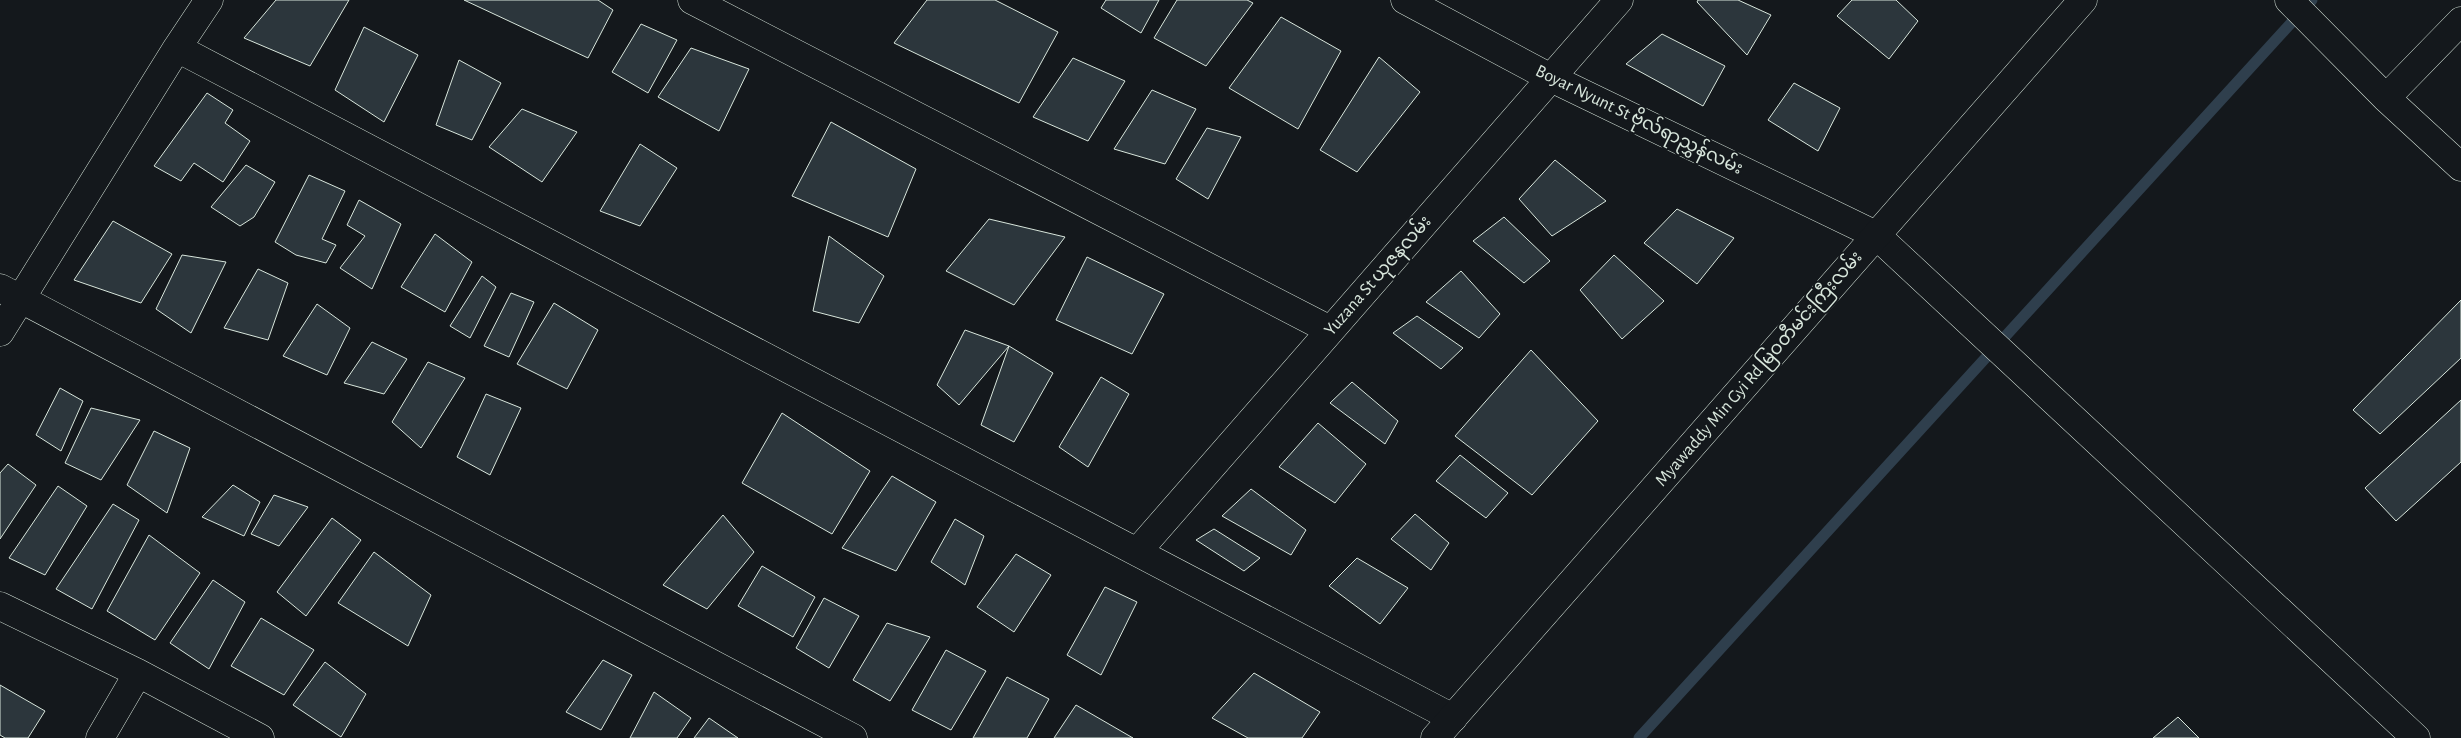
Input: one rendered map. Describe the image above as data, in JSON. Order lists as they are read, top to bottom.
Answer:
{
  "streets": {
    "street": ["Boyar Nyunt St ဗိုလ်ရာညွှန်လမ်း", "Yuzana St ယုဇနလမ်း", "Myawaddy Min Gyi Rd မြဝတီမင်းကြီးလမ်း"]
  },
  "crossings": [
    ["Boyar Nyunt St ဗိုလ်ရာညွှန်လမ်း", "Yuzana St ယုဇနလမ်း"],
    ["Boyar Nyunt St ဗိုလ်ရာညွှန်လမ်း", "Myawaddy Min Gyi Rd မြဝတီမင်းကြီးလမ်း"]
  ]
}
